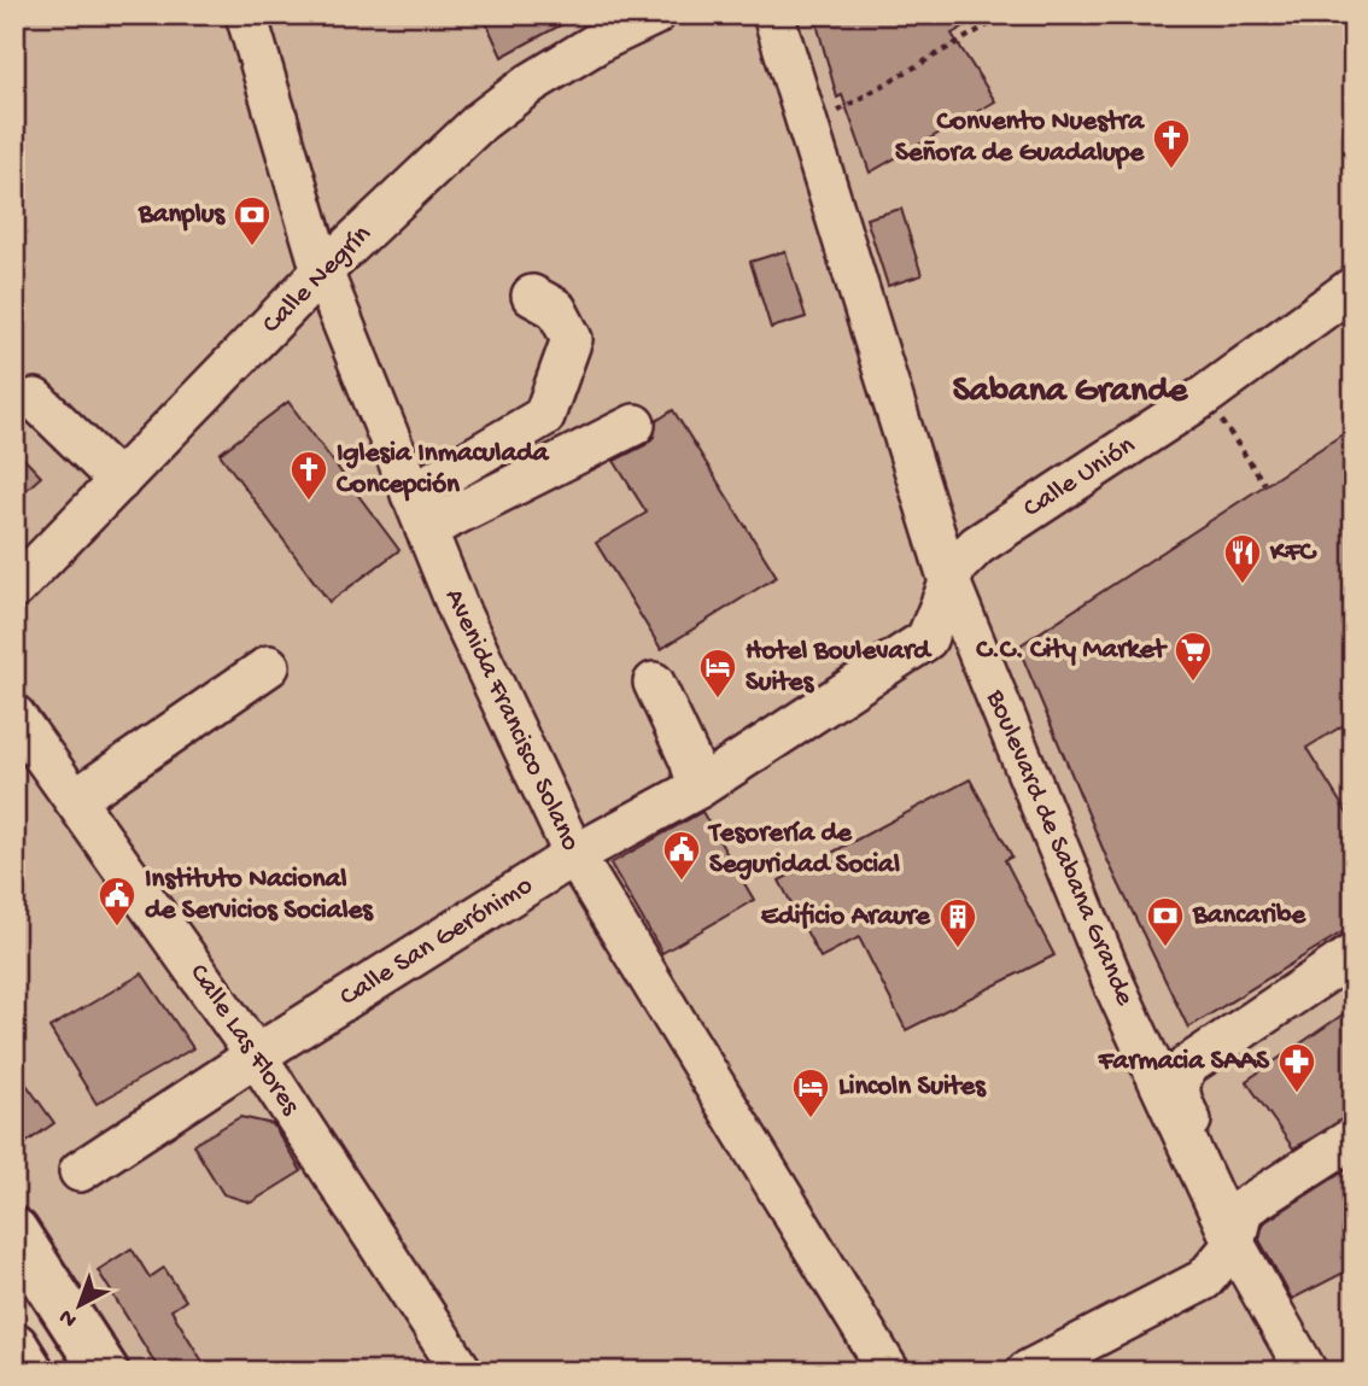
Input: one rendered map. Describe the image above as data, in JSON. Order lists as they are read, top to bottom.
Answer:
{
  "streets": {
    "street": [
      "Calle Negrín",
      "Calle Unión",
      "Avenida Francisco Solano",
      "Boulevard de Sabana Grande",
      "Calle San Gerónimo",
      "Calle Las Flores"
    ]
  },
  "crossings": [
    ["Calle Negrín", "Avenida Francisco Solano"],
    ["Calle Unión", "Boulevard de Sabana Grande"],
    ["Calle Unión", "Calle San Gerónimo"],
    ["Avenida Francisco Solano", "Calle San Gerónimo"],
    ["Calle San Gerónimo", "Calle Las Flores"]
  ],
  "districts": ["Sabana Grande"],
  "places": {
    "church": ["Convento Nuestra Señora de Guadalupe", "Iglesia Inmaculada Concepción"],
    "bank": ["Banplus", "Bancaribe"],
    "restaurant": ["KFC"],
    "supermarket": ["C.C. City Market"],
    "hotel": ["Hotel Boulevard Suites", "Lincoln Suites"],
    "public building": ["Tesorería de Seguridad Social", "Instituto Nacional de Servicios Sociales"],
    "building": ["Edificio Araure"],
    "pharmacy": ["Farmacia SAAS"]
  },
  "north": "bottom left"
}
